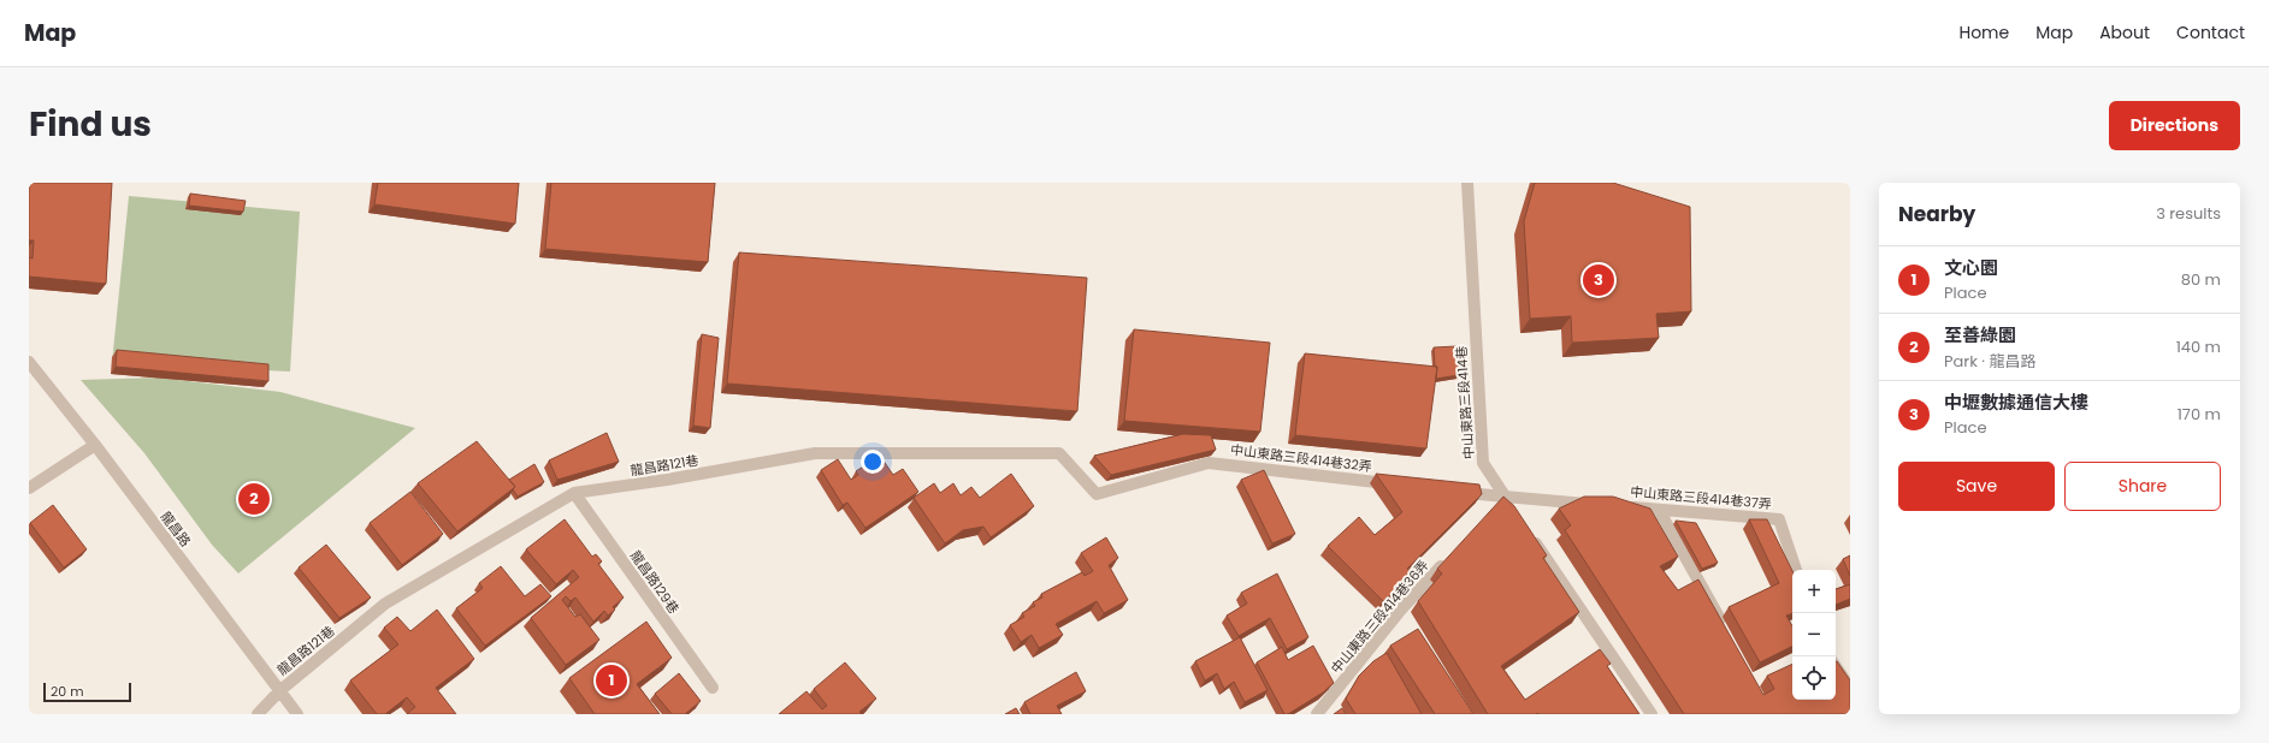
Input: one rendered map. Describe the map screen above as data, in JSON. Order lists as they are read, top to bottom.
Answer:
{
  "streets": {
    "street": [
      "中山東路三段414巷",
      "中山東路三段414巷32弄",
      "龍昌路121巷",
      "中山東路三段414巷37弄",
      "龍昌路",
      "龍昌路129巷",
      "中山東路三段414巷36弄"
    ]
  },
  "crossings": [
    ["中山東路三段414巷32弄", "龍昌路121巷"],
    ["龍昌路121巷", "龍昌路"],
    ["龍昌路121巷", "龍昌路129巷"]
  ],
  "scale_bar": "20 m",
  "page": {
    "header": "Map",
    "nav": [
      "Home",
      "Map",
      "About",
      "Contact"
    ],
    "title": "Find us",
    "buttons": [
      "Directions",
      ["Save", "Share"]
    ],
    "heading": ["Nearby", "3 results"],
    "list": [
      {
        "mark": "1",
        "name": "文心園",
        "note": "Place",
        "value": "80 m"
      },
      {
        "mark": "2",
        "name": "至善綠園",
        "note": "Park · 龍昌路",
        "value": "140 m"
      },
      {
        "mark": "3",
        "name": "中壢數據通信大樓",
        "note": "Place",
        "value": "170 m"
      }
    ],
    "pins": ["3", "2", "1"],
    "map_buttons": ["+", "−"],
    "scale": "20 m"
  }
}
